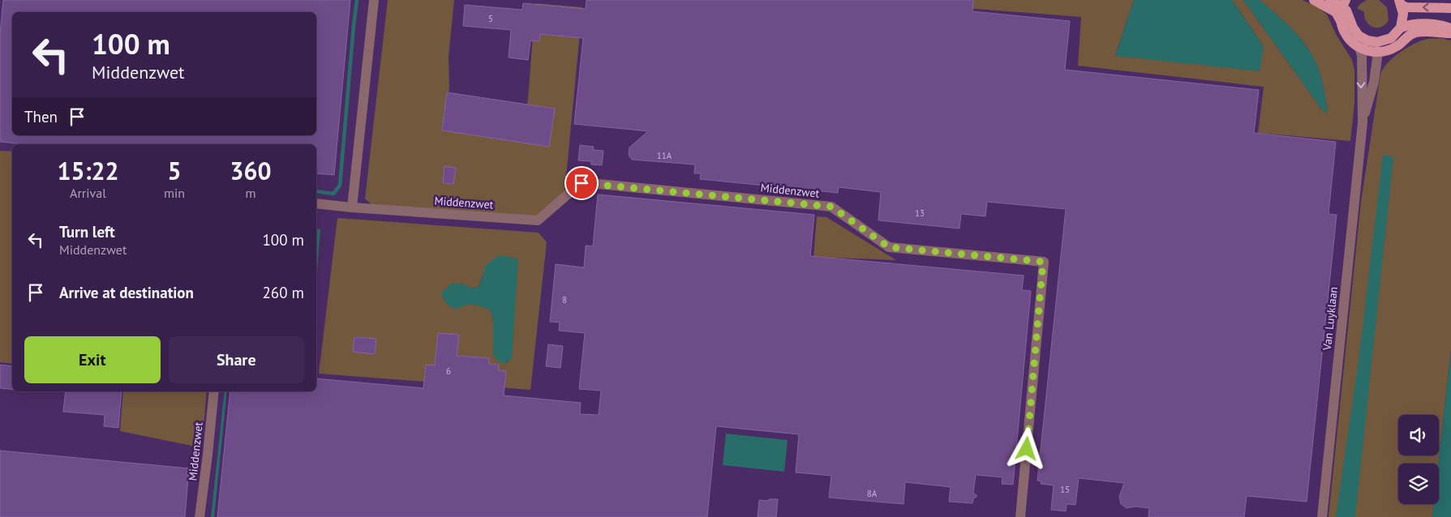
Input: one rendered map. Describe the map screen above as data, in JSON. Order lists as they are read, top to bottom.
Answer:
{
  "streets": {
    "street": ["Middenzwet", "Van Luyklaan"]
  },
  "house_numbers": [
    "5",
    "11A",
    "13",
    "8",
    "6",
    "15",
    "8A"
  ],
  "page": {
    "turn": ["100 m", "Middenzwet"],
    "then": "Then",
    "eta": [
      "15:22",
      "Arrival",
      "5",
      "min",
      "360",
      "m"
    ],
    "list": [
      {
        "name": "Turn left",
        "note": "Middenzwet",
        "value": "100 m"
      },
      {
        "name": "Arrive at destination",
        "value": "260 m"
      }
    ],
    "buttons": ["Exit", "Share"]
  }
}
